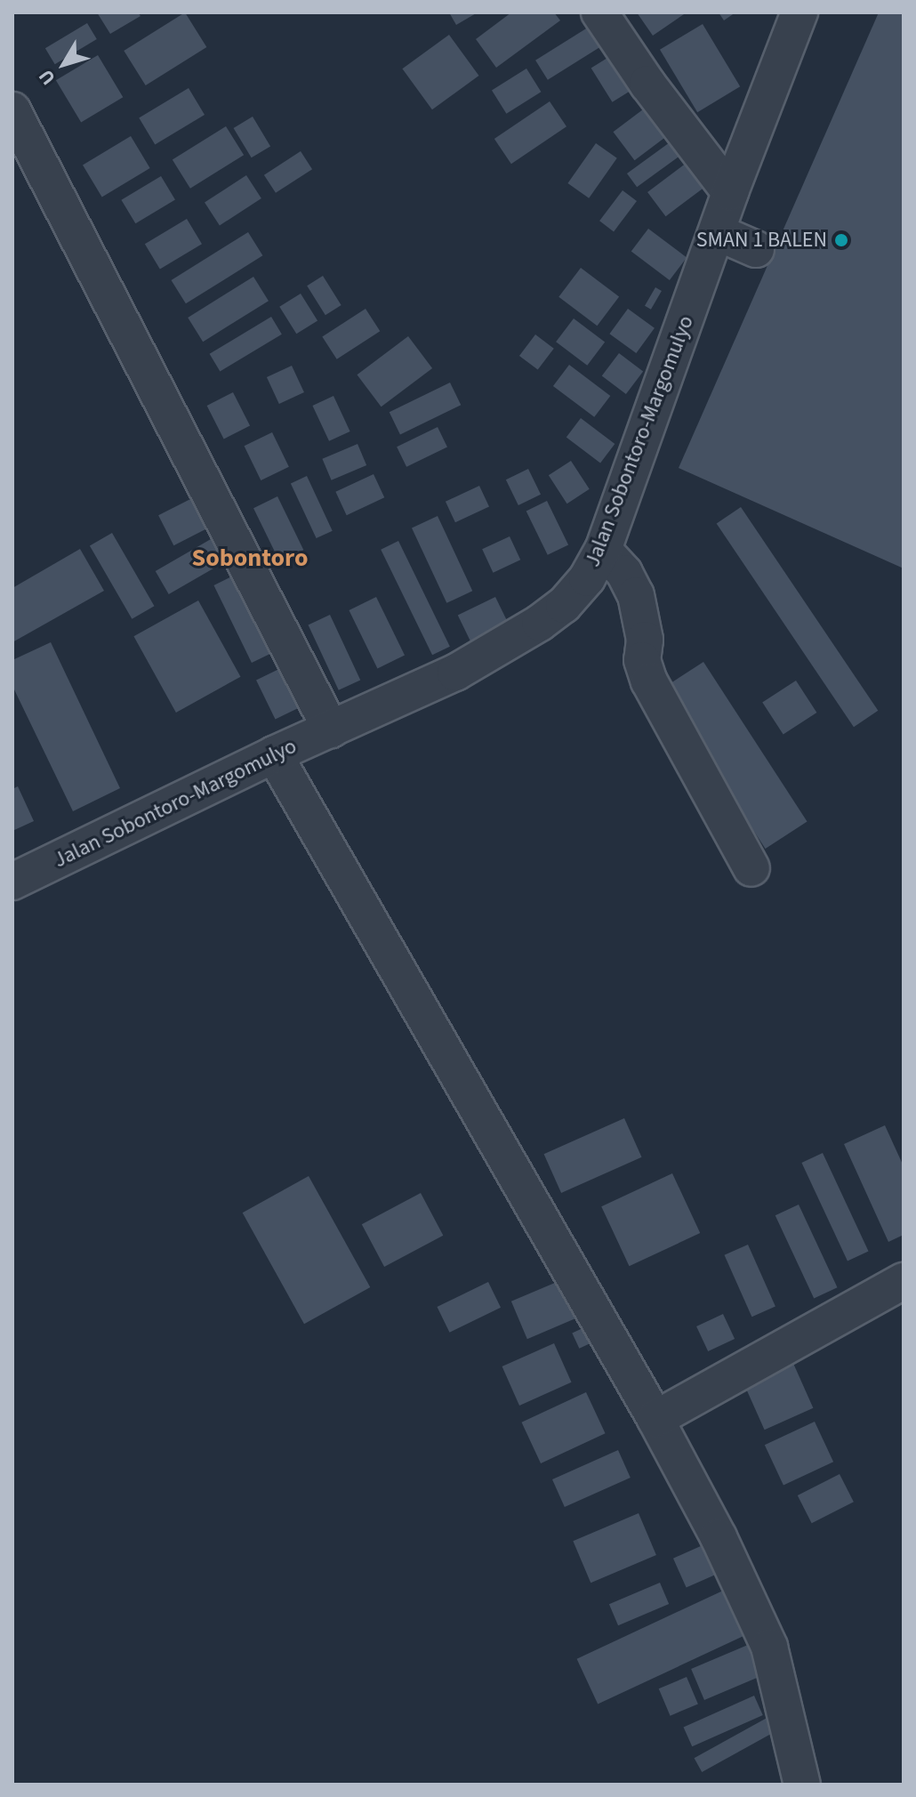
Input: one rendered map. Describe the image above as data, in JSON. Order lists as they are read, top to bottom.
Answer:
{
  "streets": {
    "street": ["Jalan Sobontoro-Margomulyo"]
  },
  "districts": ["Sobontoro"],
  "places": ["SMAN 1 BALEN"],
  "north": "bottom left"
}
